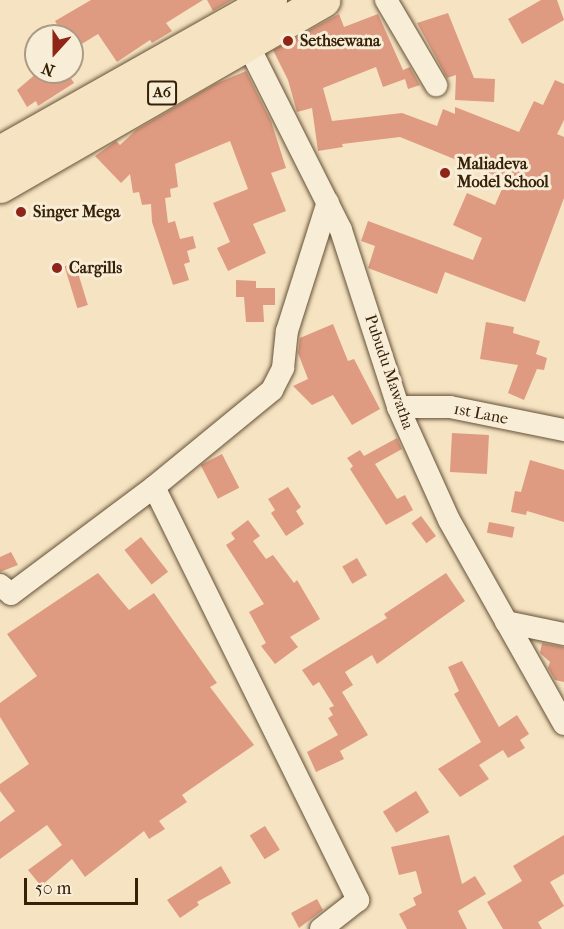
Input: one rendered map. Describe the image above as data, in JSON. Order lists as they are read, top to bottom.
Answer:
{
  "streets": {
    "highway": ["A6"],
    "street": ["Pubudu Mawatha", "1st Lane"]
  },
  "crossings": [
    ["A6", "Pubudu Mawatha"],
    ["Pubudu Mawatha", "1st Lane"]
  ],
  "places": [
    "Sethsewana",
    "Maliadeva Model School",
    "Singer Mega",
    "Cargills"
  ],
  "scale_bar": "50 m",
  "north": "bottom"
}
